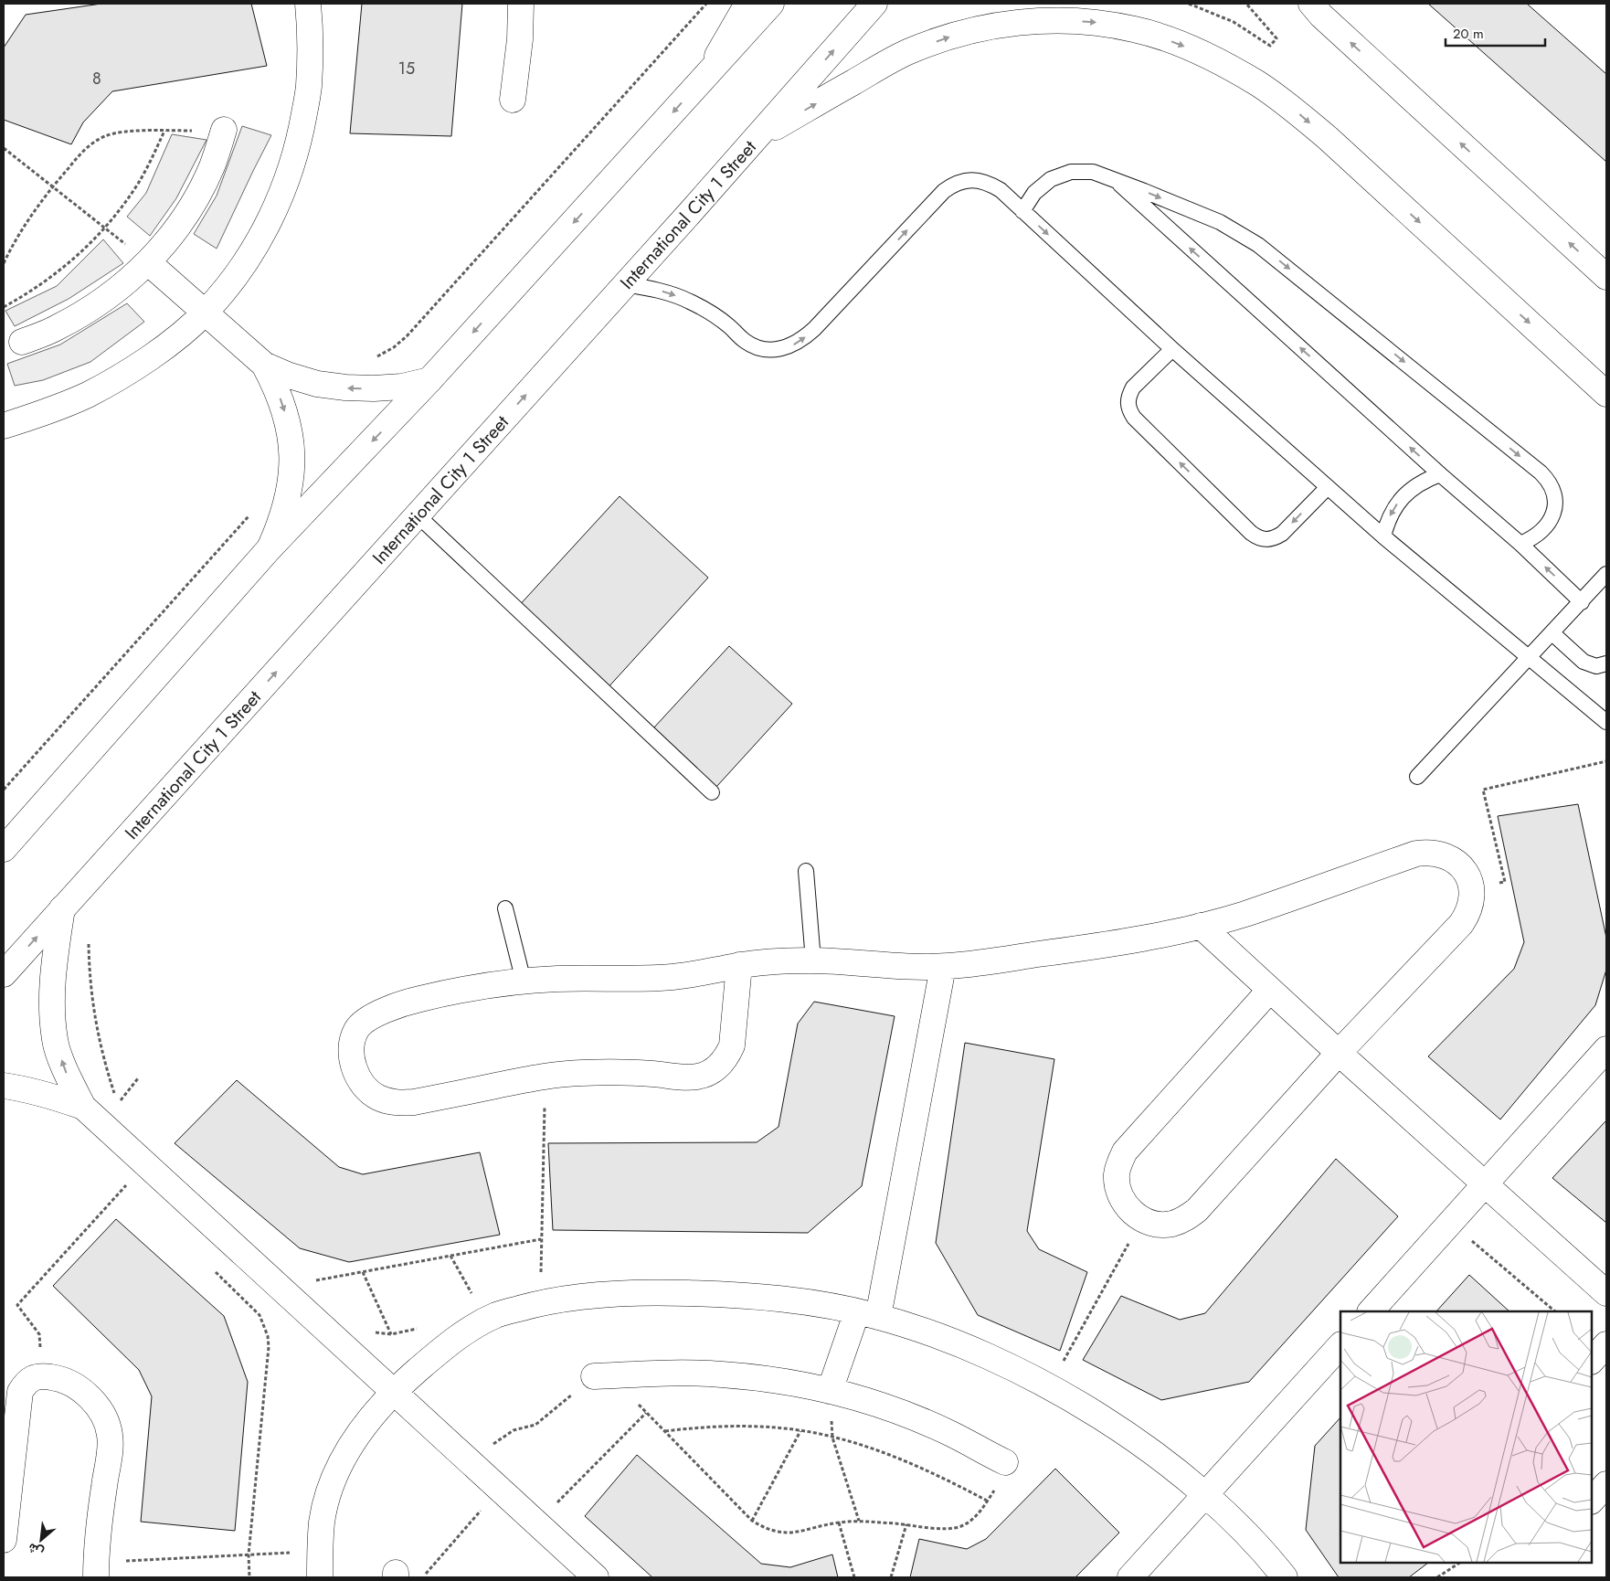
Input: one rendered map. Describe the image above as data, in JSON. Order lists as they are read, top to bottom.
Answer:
{
  "streets": {
    "street": ["International City 1 Street"]
  },
  "house_numbers": ["15", "8"],
  "scale_bar": "20 m",
  "north": "bottom left"
}
